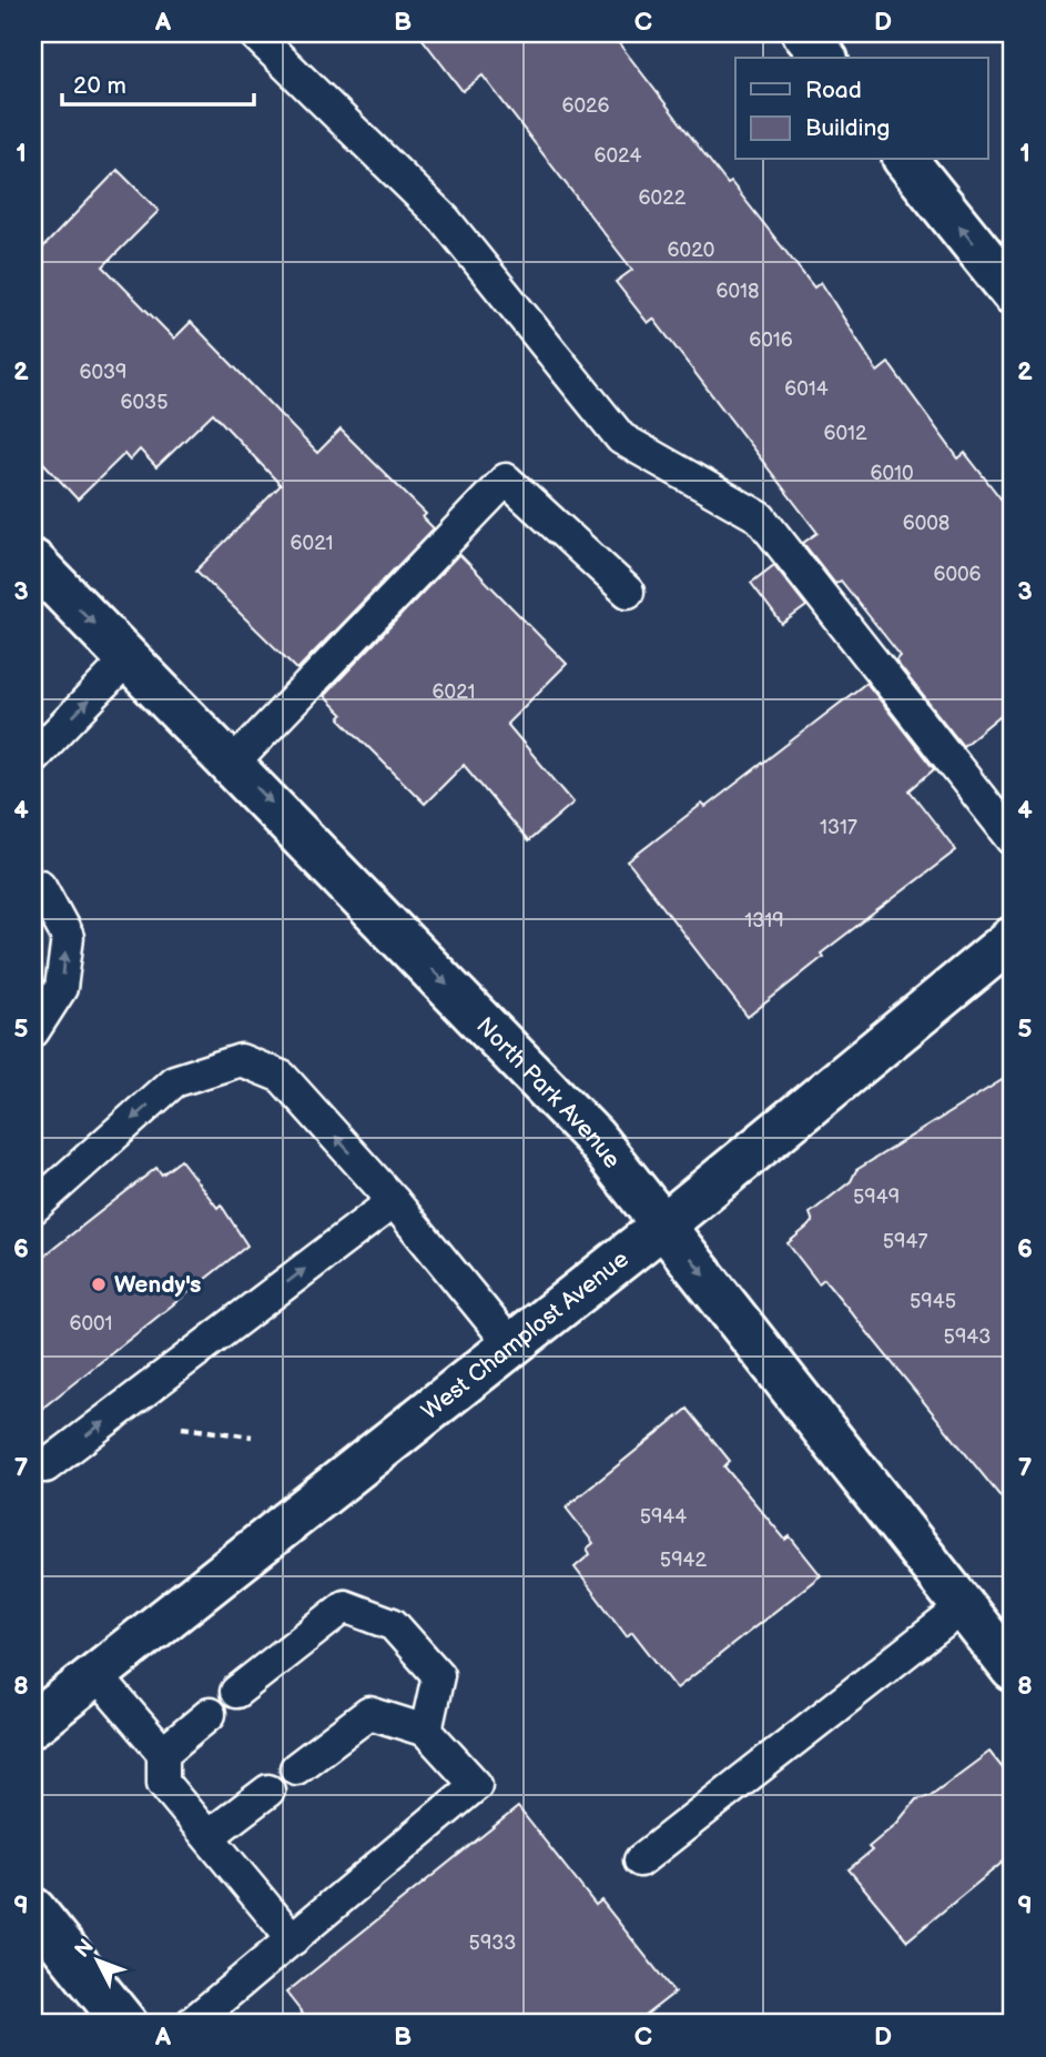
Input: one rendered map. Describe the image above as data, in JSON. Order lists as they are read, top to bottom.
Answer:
{
  "streets": {
    "street": ["North Park Avenue", "West Champlost Avenue"]
  },
  "crossings": [
    ["North Park Avenue", "West Champlost Avenue"]
  ],
  "one_way": ["North Park Avenue"],
  "places": ["Wendy's"],
  "house_numbers": [
    "6026",
    "6024",
    "6022",
    "6020",
    "6018",
    "6016",
    "6039",
    "6014",
    "6035",
    "6012",
    "6010",
    "6008",
    "6021",
    "6006",
    "6021",
    "1317",
    "1319",
    "5949",
    "5947",
    "5945",
    "6001",
    "5943",
    "5944",
    "5942",
    "5933"
  ],
  "legend": ["Road", "Building"],
  "scale_bar": "20 m",
  "north": "top left",
  "grid": {
    "columns": [
      "A",
      "B",
      "C",
      "D"
    ],
    "rows": [
      "1",
      "2",
      "3",
      "4",
      "5",
      "6",
      "7",
      "8",
      "9"
    ]
  }
}
